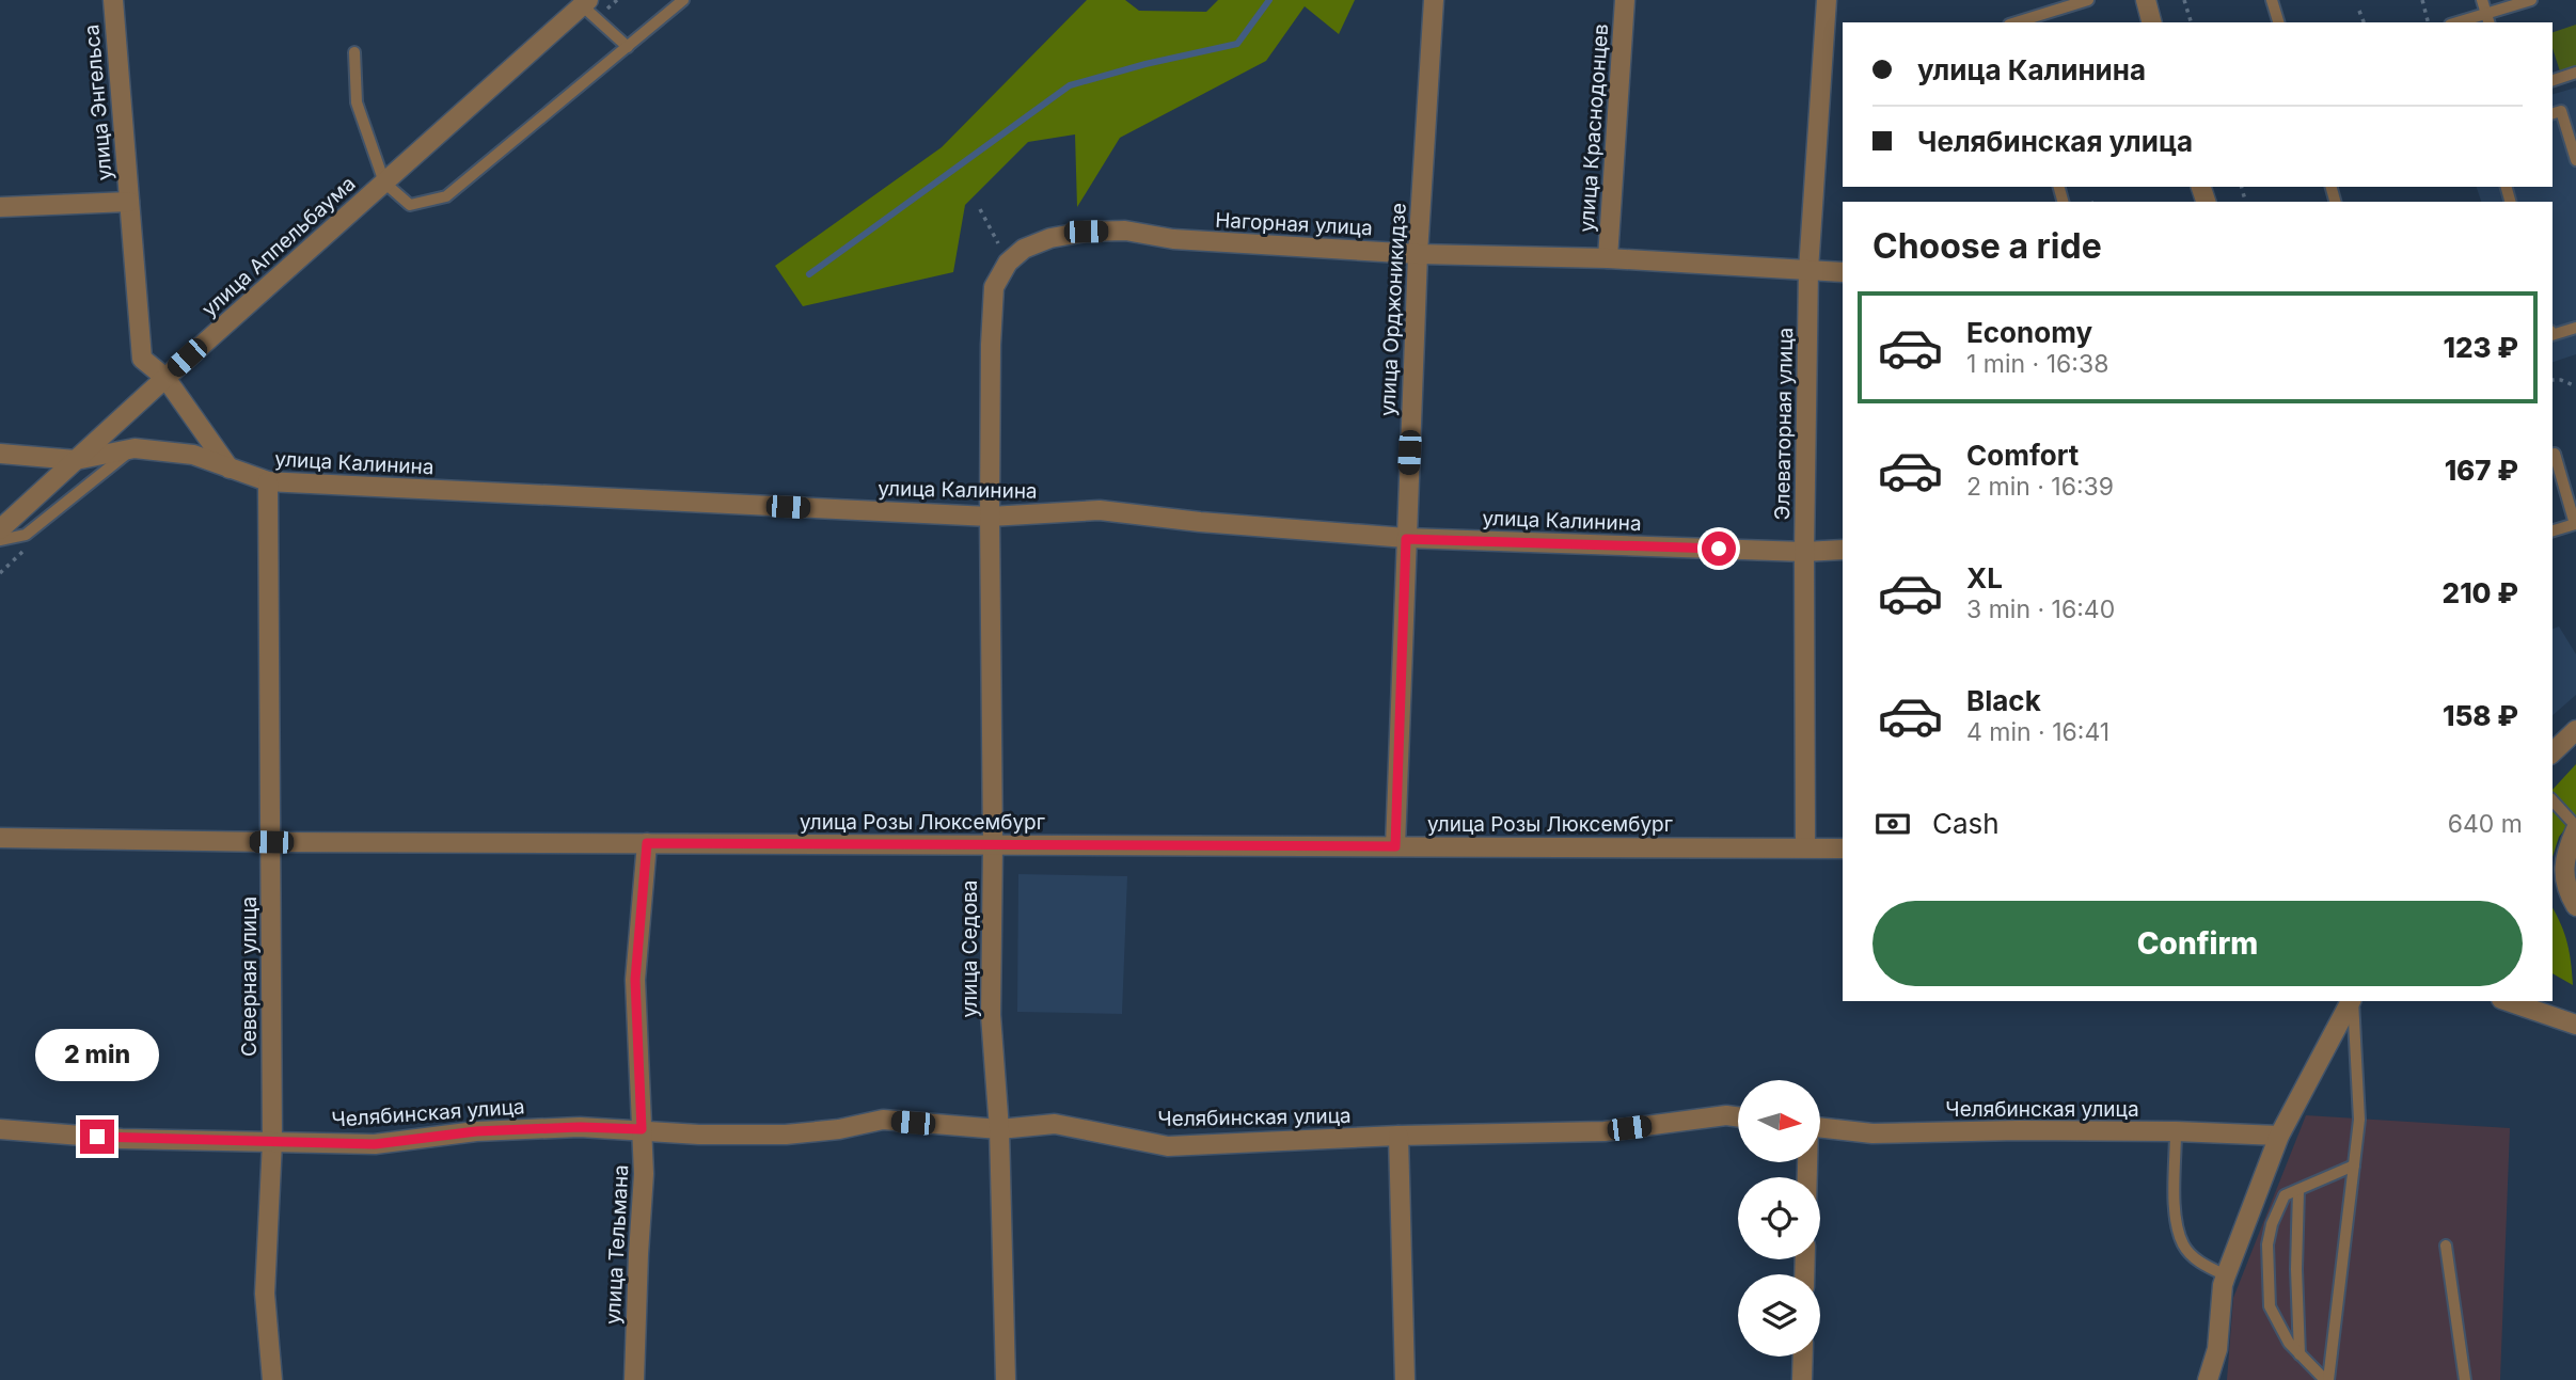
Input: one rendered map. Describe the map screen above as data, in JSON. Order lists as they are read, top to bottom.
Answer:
{
  "streets": {
    "street": [
      "улица Энгельса",
      "улица Краснодонцев",
      "Нагорная улица",
      "улица Аппельбаума",
      "улица Орджоникидзе",
      "Элеваторная улица",
      "улица Калинина",
      "улица Розы Люксембург",
      "улица Седова",
      "Северная улица",
      "Челябинская улица",
      "улица Тельмана"
    ]
  },
  "crossings": [
    ["улица Энгельса", "улица Аппельбаума"],
    ["улица Энгельса", "улица Калинина"],
    ["улица Краснодонцев", "Нагорная улица"],
    ["Нагорная улица", "улица Орджоникидзе"],
    ["Нагорная улица", "Элеваторная улица"],
    ["улица Аппельбаума", "улица Калинина"],
    ["улица Орджоникидзе", "улица Калинина"],
    ["улица Орджоникидзе", "улица Розы Люксембург"],
    ["Элеваторная улица", "улица Калинина"],
    ["Элеваторная улица", "улица Розы Люксембург"],
    ["улица Калинина", "улица Седова"],
    ["улица Калинина", "Северная улица"],
    ["улица Розы Люксембург", "улица Седова"],
    ["улица Розы Люксембург", "Северная улица"],
    ["улица Розы Люксембург", "улица Тельмана"],
    ["улица Седова", "Челябинская улица"],
    ["Северная улица", "Челябинская улица"],
    ["Челябинская улица", "улица Тельмана"]
  ],
  "north": "right",
  "page": {
    "banner": ["улица Калинина", "Челябинская улица"],
    "heading": "Choose a ride",
    "list": [
      {
        "name": "Economy",
        "note": "1 min · 16:38",
        "value": "123 ₽"
      },
      {
        "name": "Comfort",
        "note": "2 min · 16:39",
        "value": "167 ₽"
      },
      {
        "name": "XL",
        "note": "3 min · 16:40",
        "value": "210 ₽"
      },
      {
        "name": "Black",
        "note": "4 min · 16:41",
        "value": "158 ₽"
      }
    ],
    "pay": ["Cash", "640 m"],
    "buttons": "Confirm",
    "bubble": "2 min"
  }
}
